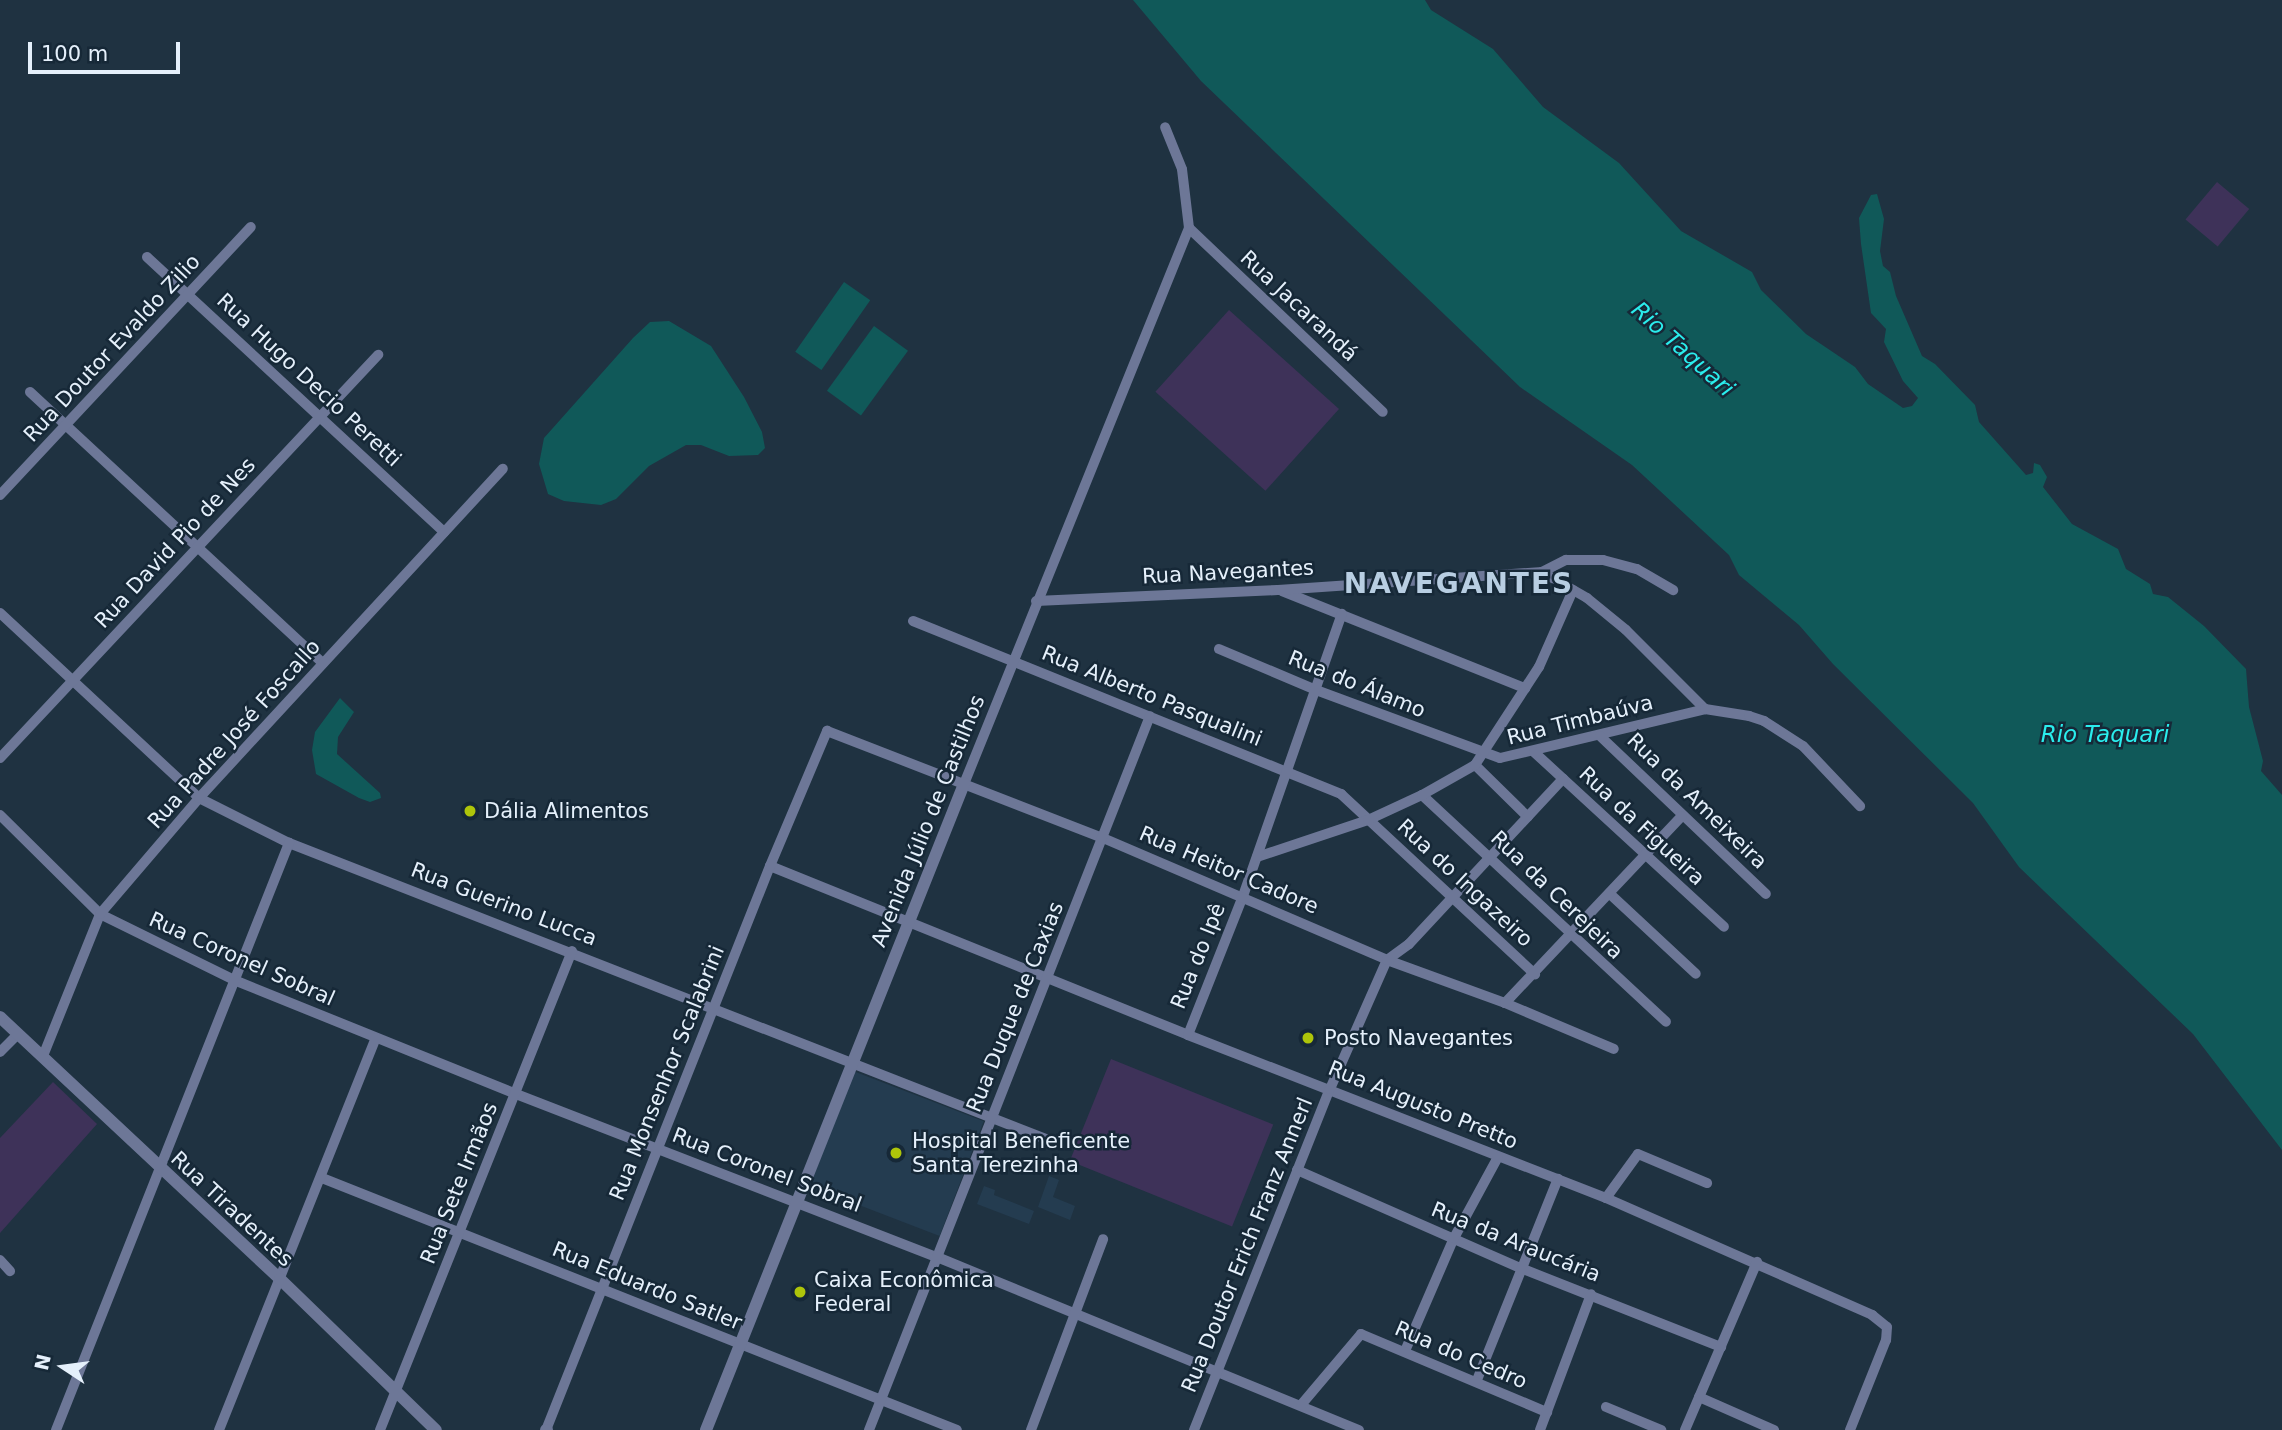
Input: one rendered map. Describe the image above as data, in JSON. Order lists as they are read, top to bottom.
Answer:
{
  "streets": {
    "street": [
      "Rua Jacarandá",
      "Rua Doutor Evaldo Zilio",
      "Rua Hugo Decio Peretti",
      "Rua David Pio de Nes",
      "Rua Navegantes",
      "Rua do Álamo",
      "Rua Alberto Pasqualini",
      "Rua Timbaúva",
      "Rua Padre José Foscallo",
      "Rua da Ameixeira",
      "Avenida Júlio de Castilhos",
      "Rua da Figueira",
      "Rua Heitor Cadore",
      "Rua do Ingazeiro",
      "Rua da Cerejeira",
      "Rua Guerino Lucca",
      "Rua do Ipê",
      "Rua Coronel Sobral",
      "Rua Duque de Caxias",
      "Rua Monsenhor Scalabrini",
      "Rua Augusto Pretto",
      "Rua Sete Irmãos",
      "Rua Tiradentes",
      "Rua da Araucária",
      "Rua Doutor Erich Franz Annerl",
      "Rua Eduardo Satler",
      "Rua do Cedro"
    ]
  },
  "crossings": [
    ["Rua Jacarandá", "Avenida Júlio de Castilhos"],
    ["Rua Doutor Evaldo Zilio", "Rua Hugo Decio Peretti"],
    ["Rua Hugo Decio Peretti", "Rua David Pio de Nes"],
    ["Rua Hugo Decio Peretti", "Rua Padre José Foscallo"],
    ["Rua David Pio de Nes", "Rua Guerino Lucca"],
    ["Rua Navegantes", "Avenida Júlio de Castilhos"],
    ["Rua do Álamo", "Rua Timbaúva"],
    ["Rua do Álamo", "Rua do Ipê"],
    ["Rua Alberto Pasqualini", "Rua Timbaúva"],
    ["Rua Alberto Pasqualini", "Avenida Júlio de Castilhos"],
    ["Rua Alberto Pasqualini", "Rua do Ingazeiro"],
    ["Rua Alberto Pasqualini", "Rua do Ipê"],
    ["Rua Alberto Pasqualini", "Rua Duque de Caxias"],
    ["Rua Timbaúva", "Rua da Ameixeira"],
    ["Rua Timbaúva", "Rua da Figueira"],
    ["Rua Timbaúva", "Rua do Ingazeiro"],
    ["Rua Timbaúva", "Rua da Cerejeira"],
    ["Rua Timbaúva", "Rua do Ipê"],
    ["Rua Padre José Foscallo", "Rua Guerino Lucca"],
    ["Rua Padre José Foscallo", "Rua Coronel Sobral"],
    ["Rua Padre José Foscallo", "Rua Tiradentes"],
    ["Avenida Júlio de Castilhos", "Rua Heitor Cadore"],
    ["Avenida Júlio de Castilhos", "Rua Guerino Lucca"],
    ["Avenida Júlio de Castilhos", "Rua Coronel Sobral"],
    ["Avenida Júlio de Castilhos", "Rua Augusto Pretto"],
    ["Avenida Júlio de Castilhos", "Rua Eduardo Satler"],
    ["Rua da Figueira", "Rua Doutor Erich Franz Annerl"],
    ["Rua Heitor Cadore", "Rua do Ipê"],
    ["Rua Heitor Cadore", "Rua Duque de Caxias"],
    ["Rua Heitor Cadore", "Rua Monsenhor Scalabrini"],
    ["Rua Heitor Cadore", "Rua Doutor Erich Franz Annerl"],
    ["Rua do Ingazeiro", "Rua Doutor Erich Franz Annerl"],
    ["Rua da Cerejeira", "Rua Doutor Erich Franz Annerl"],
    ["Rua Guerino Lucca", "Rua Duque de Caxias"],
    ["Rua Guerino Lucca", "Rua Monsenhor Scalabrini"],
    ["Rua Guerino Lucca", "Rua Sete Irmãos"],
    ["Rua do Ipê", "Rua Augusto Pretto"],
    ["Rua Coronel Sobral", "Rua Duque de Caxias"],
    ["Rua Coronel Sobral", "Rua Monsenhor Scalabrini"],
    ["Rua Coronel Sobral", "Rua Sete Irmãos"],
    ["Rua Coronel Sobral", "Rua Doutor Erich Franz Annerl"],
    ["Rua Coronel Sobral", "Rua do Cedro"],
    ["Rua Duque de Caxias", "Rua Augusto Pretto"],
    ["Rua Duque de Caxias", "Rua Eduardo Satler"],
    ["Rua Monsenhor Scalabrini", "Rua Augusto Pretto"],
    ["Rua Monsenhor Scalabrini", "Rua Eduardo Satler"],
    ["Rua Augusto Pretto", "Rua Doutor Erich Franz Annerl"],
    ["Rua Sete Irmãos", "Rua Tiradentes"],
    ["Rua Sete Irmãos", "Rua Eduardo Satler"],
    ["Rua da Araucária", "Rua Doutor Erich Franz Annerl"]
  ],
  "districts": ["NAVEGANTES"],
  "water": ["Rio Taquari"],
  "places": [
    "Dália Alimentos",
    "Posto Navegantes",
    "Hospital Beneficente Santa Terezinha",
    "Caixa Econômica Federal"
  ],
  "scale_bar": "100 m",
  "north": "left"
}
